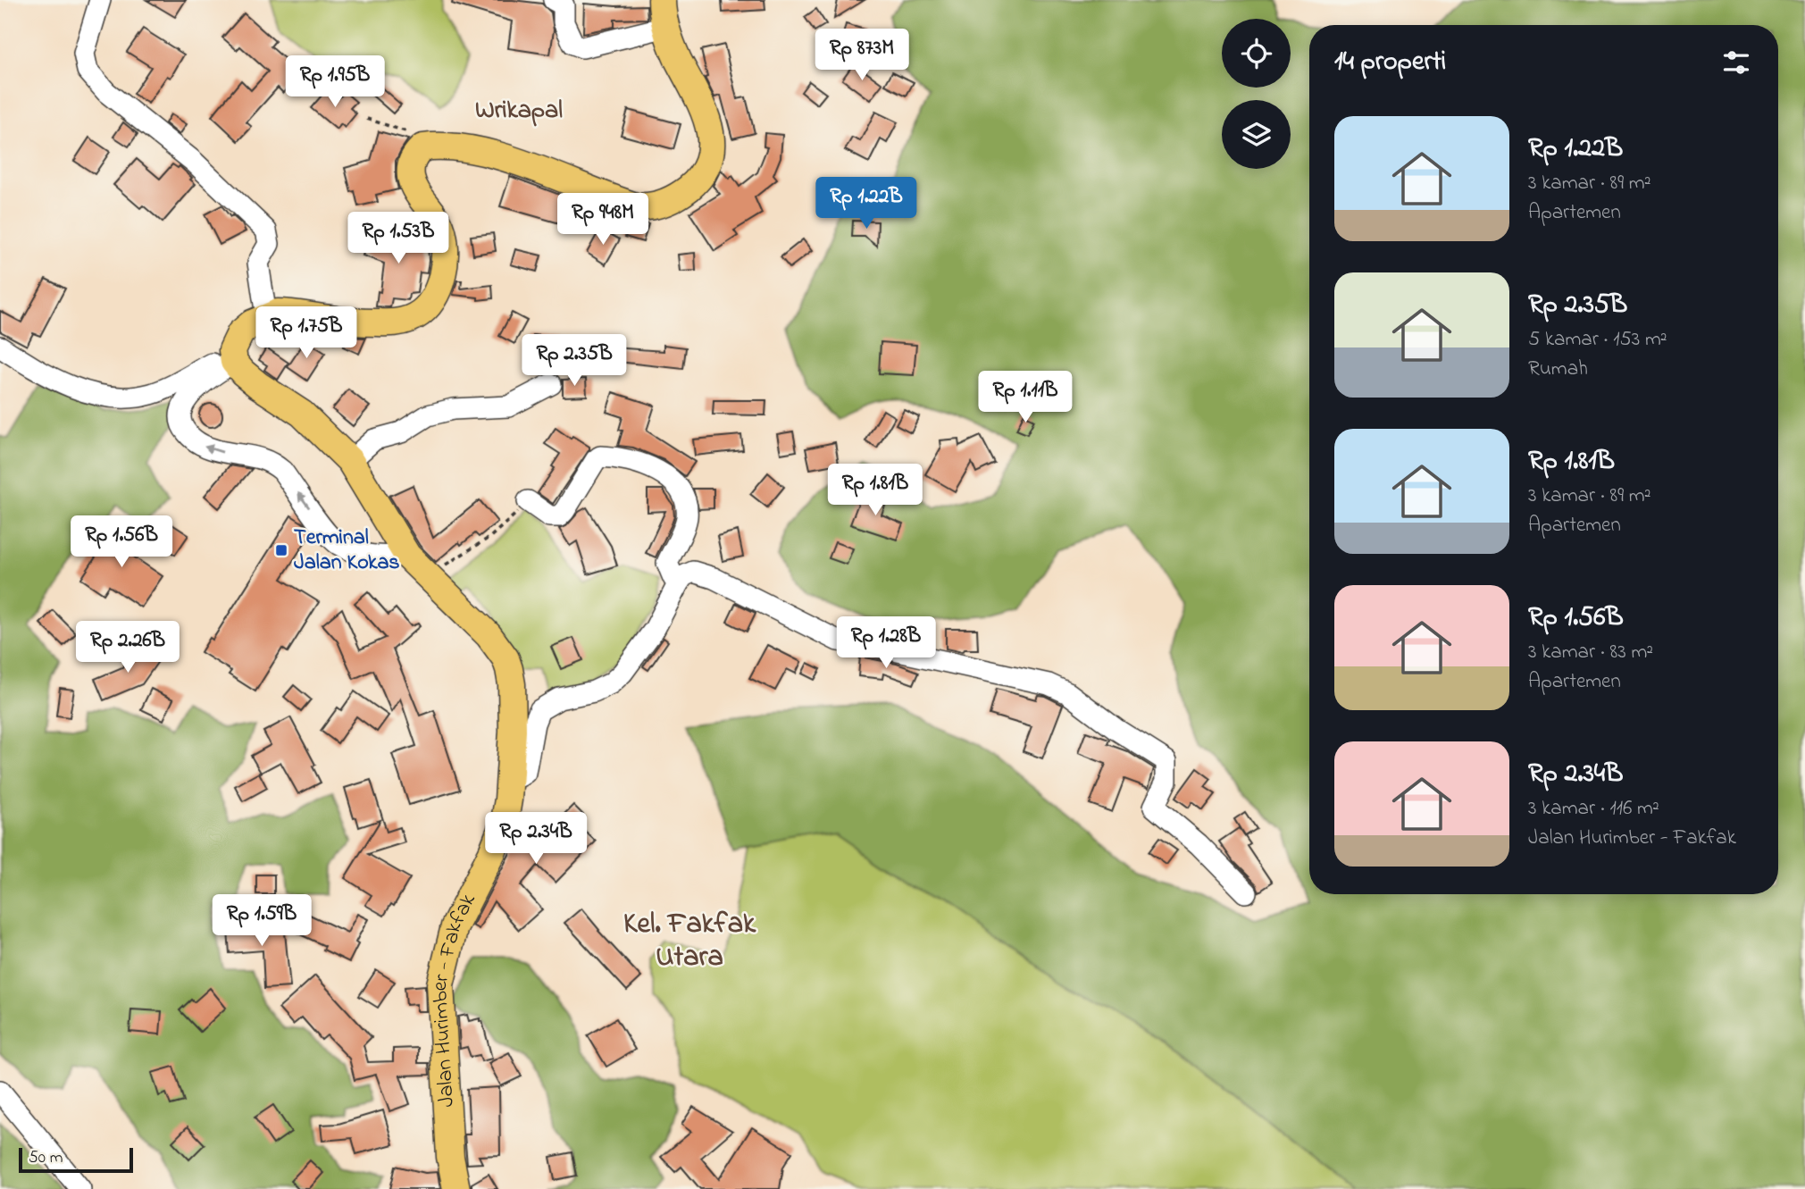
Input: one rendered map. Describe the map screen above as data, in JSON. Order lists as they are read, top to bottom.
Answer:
{
  "streets": {
    "main road": ["Jalan Hurimber - Fakfak"]
  },
  "districts": ["Wrikapal", "Kel. Fakfak Utara"],
  "places": {
    "transit": ["Terminal Jalan Kokas"]
  },
  "scale_bar": "50 m",
  "page": {
    "heading": "14 properti",
    "price": [
      "Rp 873M",
      "Rp 1.95B",
      "Rp 1.22B",
      "Rp 948M",
      "Rp 1.53B",
      "Rp 1.75B",
      "Rp 2.35B",
      "Rp 1.11B",
      "Rp 1.81B",
      "Rp 1.56B",
      "Rp 1.28B",
      "Rp 2.26B",
      "Rp 2.34B",
      "Rp 1.59B"
    ],
    "list": [
      {
        "name": "Rp 1.22B",
        "note": "3 kamar · 89 m² · Apartemen"
      },
      {
        "name": "Rp 2.35B",
        "note": "5 kamar · 153 m² · Rumah"
      },
      {
        "name": "Rp 1.81B",
        "note": "3 kamar · 89 m² · Apartemen"
      },
      {
        "name": "Rp 1.56B",
        "note": "3 kamar · 83 m² · Apartemen"
      },
      {
        "name": "Rp 2.34B",
        "note": "3 kamar · 116 m² · Jalan Hurimber - Fakfak"
      }
    ],
    "scale": "50 m"
  }
}
